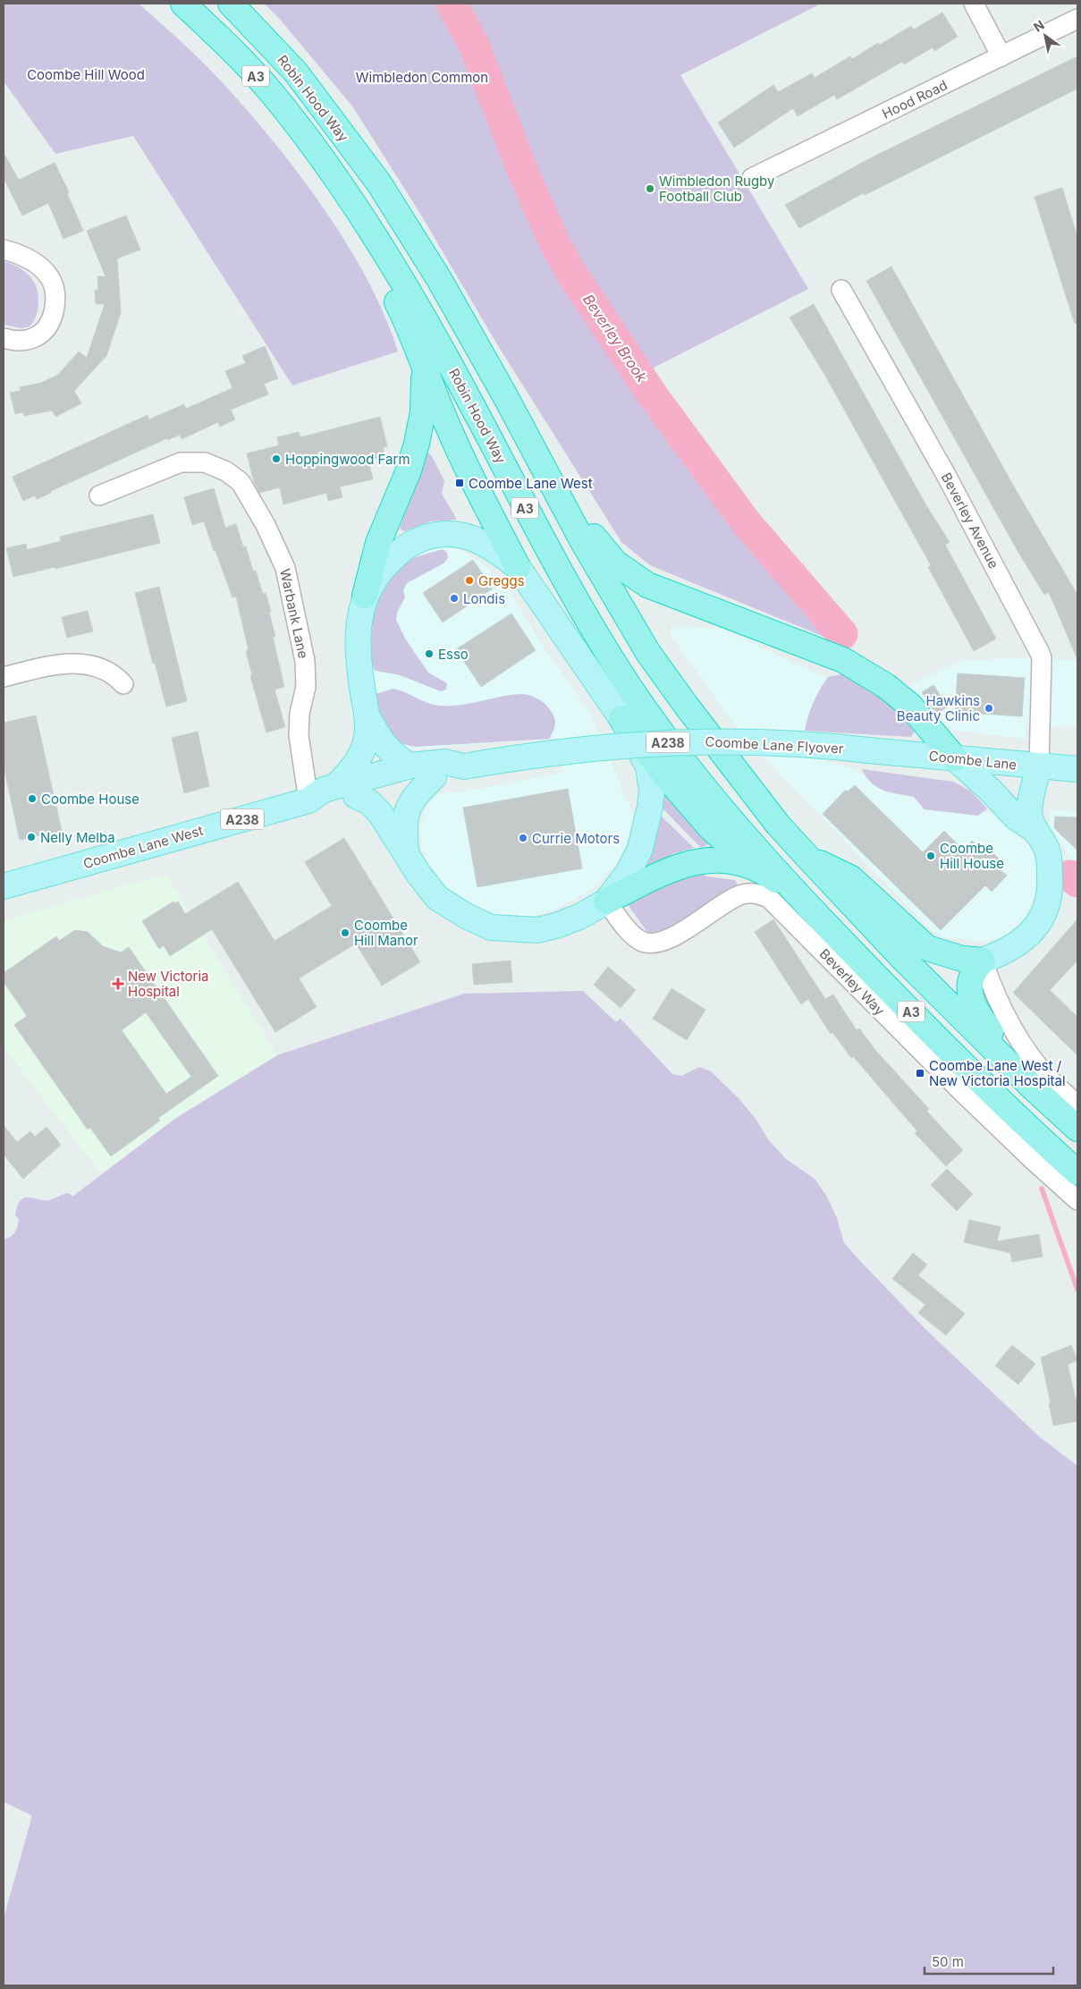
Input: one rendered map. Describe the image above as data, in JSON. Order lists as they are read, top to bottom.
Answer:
{
  "streets": {
    "highway": ["A3", "Robin Hood Way", "Beverley Way"],
    "main road": [
      "A238",
      "Coombe Lane Flyover",
      "Coombe Lane",
      "Coombe Lane West"
    ],
    "street": ["Hood Road", "Beverley Avenue", "Warbank Lane"]
  },
  "crossings": [
    ["A3", "Robin Hood Way"],
    ["Robin Hood Way", "Beverley Way"],
    ["Beverley Avenue", "Coombe Lane"],
    ["Warbank Lane", "Coombe Lane West"],
    ["Coombe Lane Flyover", "Coombe Lane"],
    ["Coombe Lane Flyover", "Coombe Lane West"]
  ],
  "water": ["Beverley Brook"],
  "parks": ["Coombe Hill Wood", "Wimbledon Common"],
  "places": {
    "other": [
      "Wimbledon Rugby Football Club",
      "Hoppingwood Farm",
      "Greggs",
      "Londis",
      "Esso",
      "Hawkins Beauty Clinic",
      "Coombe House",
      "Nelly Melba",
      "Currie Motors",
      "Coombe Hill House",
      "Coombe Hill Manor"
    ],
    "transit": ["Coombe Lane West", "Coombe Lane West / New Victoria Hospital"],
    "health": ["New Victoria Hospital"]
  },
  "scale_bar": "50 m",
  "north": "top left"
}
